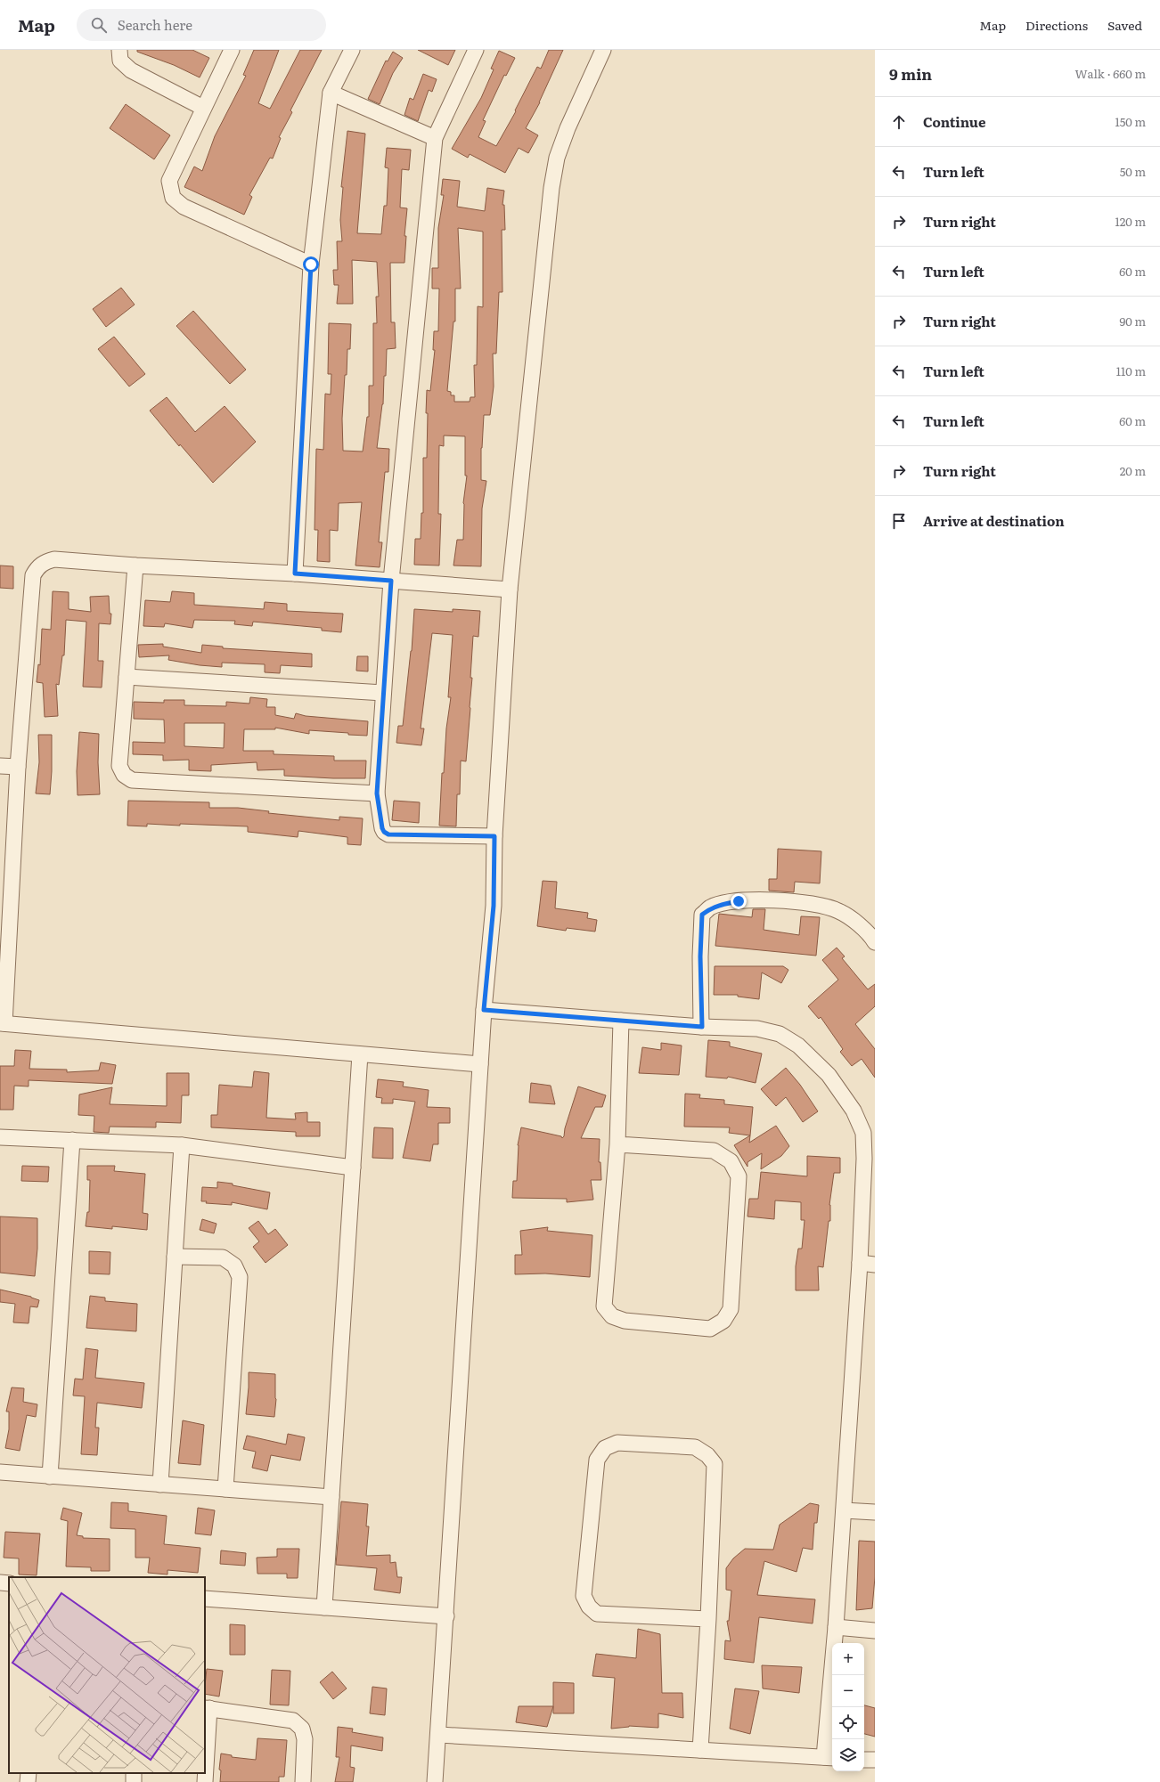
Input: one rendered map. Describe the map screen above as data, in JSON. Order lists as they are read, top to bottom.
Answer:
{
  "page": {
    "header": "Map",
    "search": "Search here",
    "nav": ["Map", "Directions", "Saved"],
    "heading": ["9 min", "Walk · 660 m"],
    "list": [
      ["Continue", "150 m"],
      ["Turn left", "50 m"],
      ["Turn right", "120 m"],
      ["Turn left", "60 m"],
      ["Turn right", "90 m"],
      ["Turn left", "110 m"],
      ["Turn left", "60 m"],
      ["Turn right", "20 m"],
      "Arrive at destination"
    ],
    "map_buttons": ["+", "−"]
  }
}
